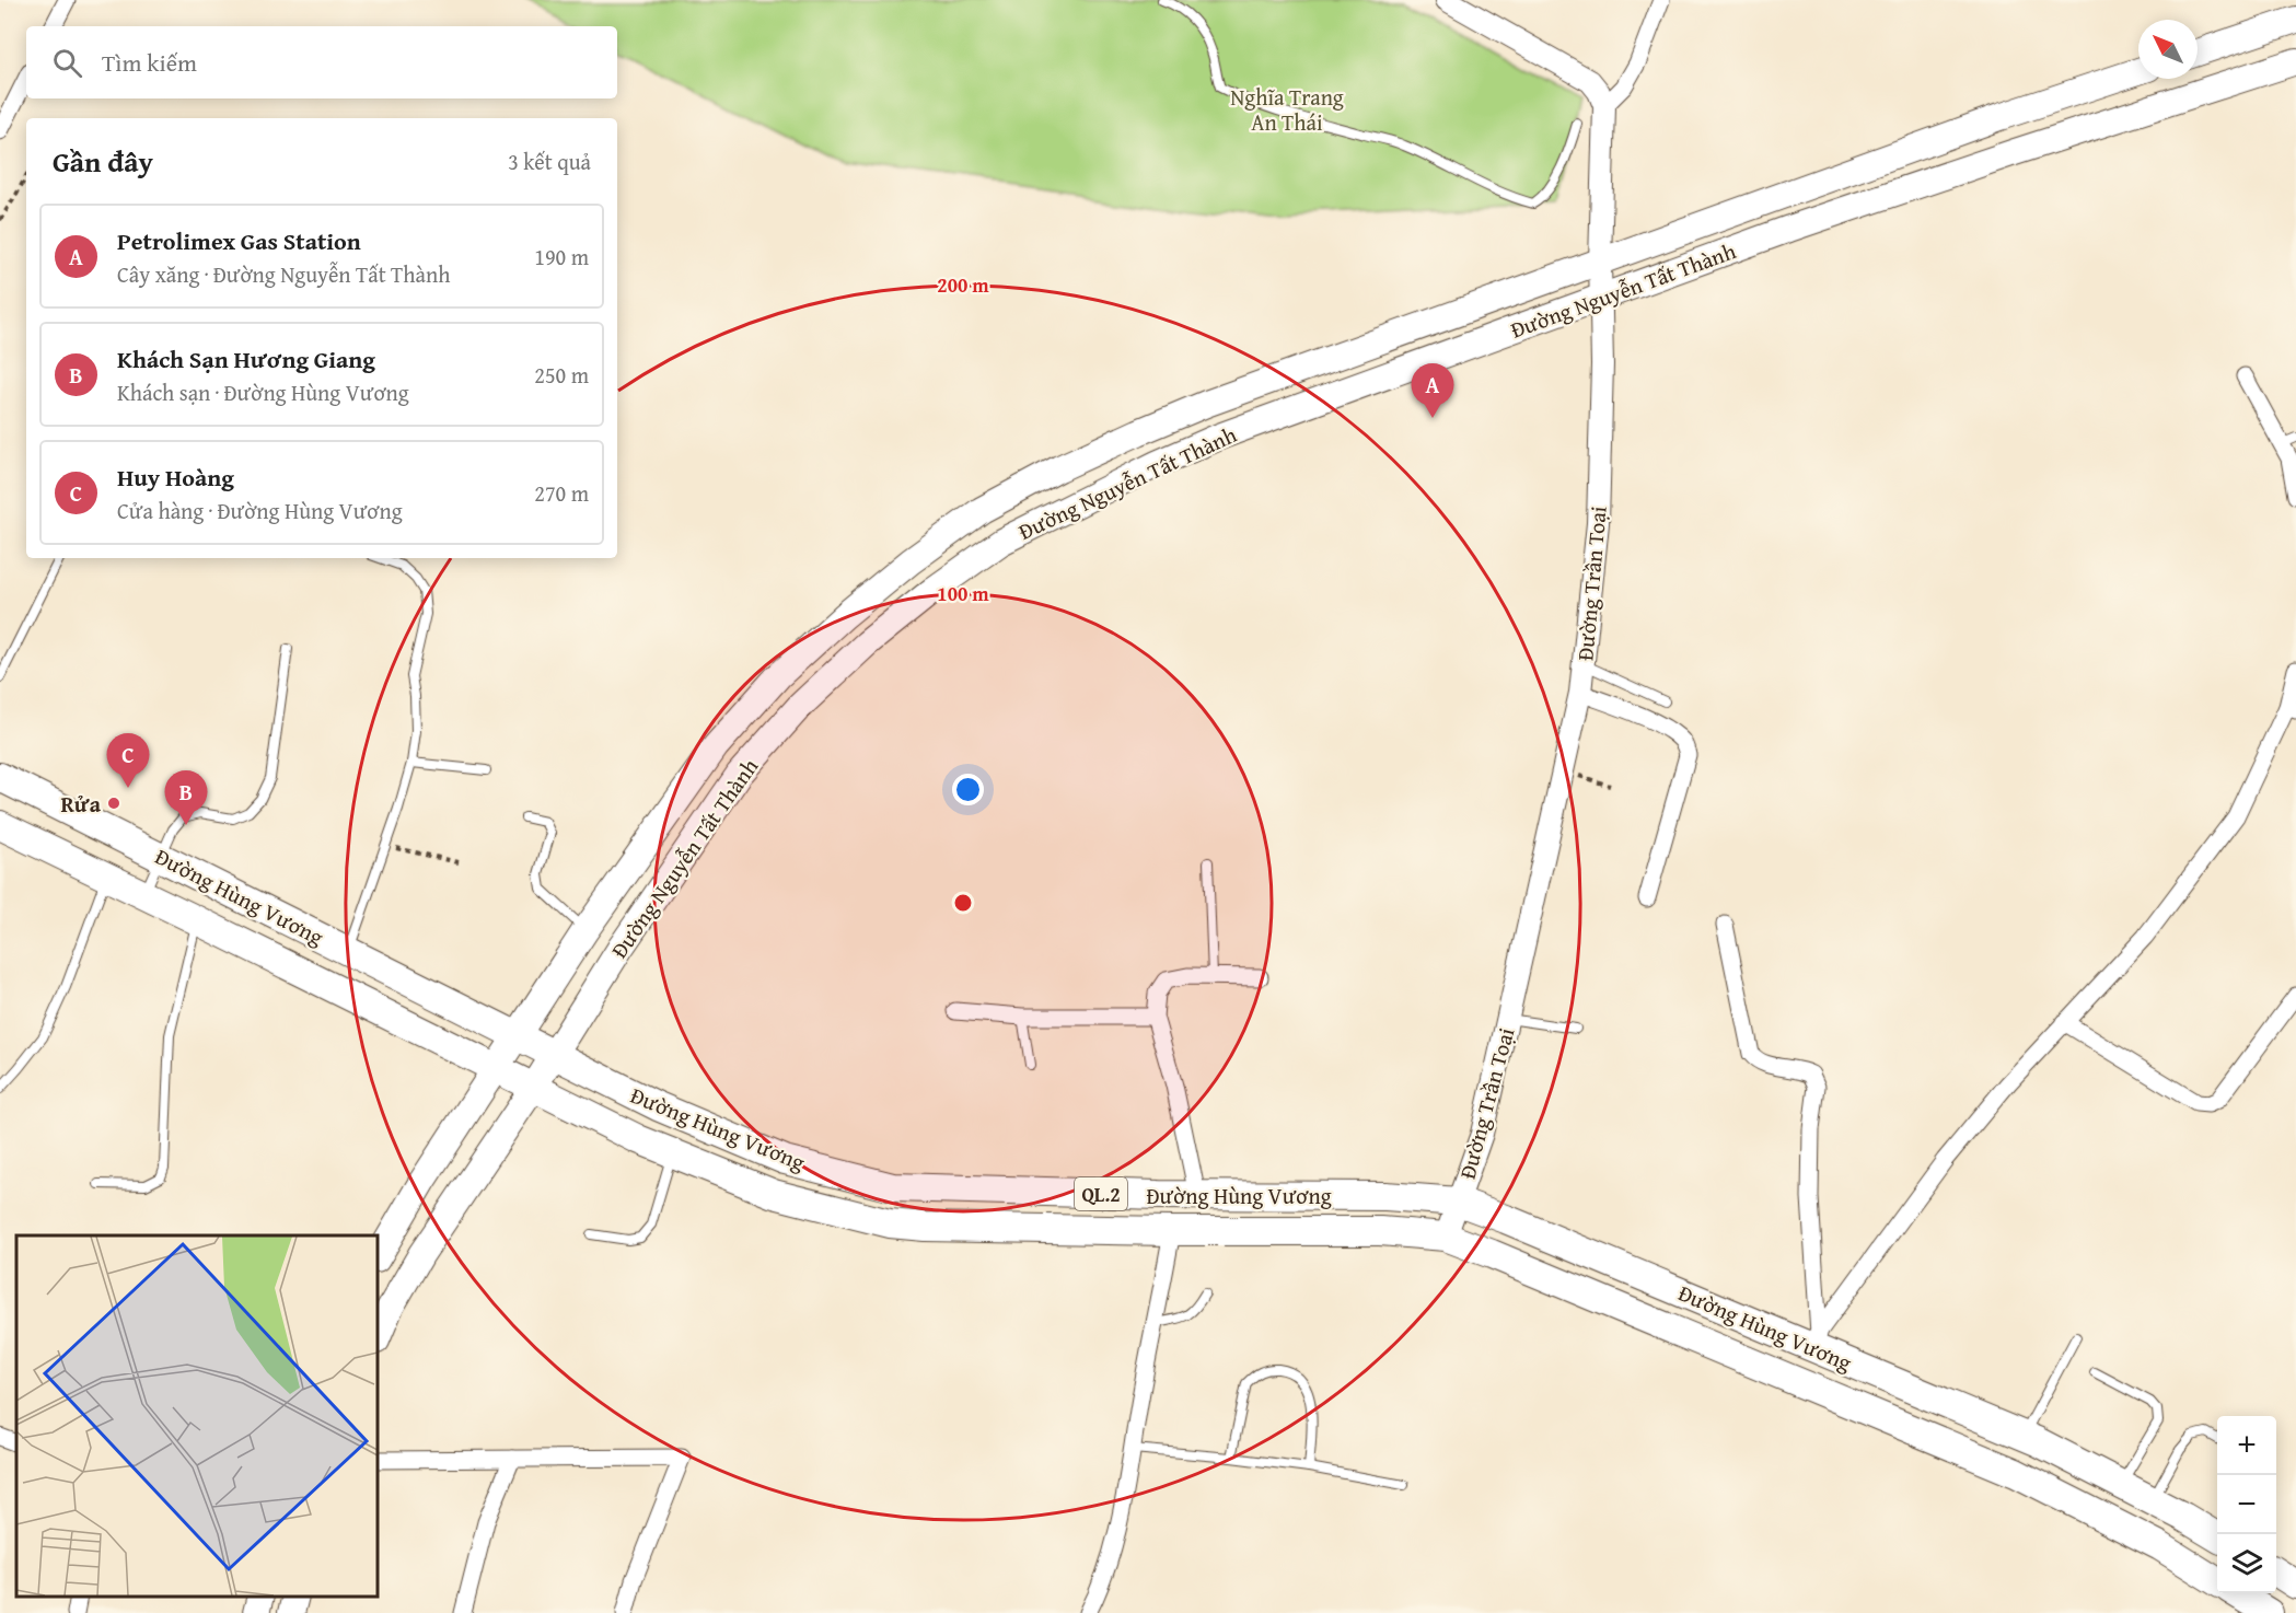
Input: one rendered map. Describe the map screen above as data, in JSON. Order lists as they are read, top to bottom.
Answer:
{
  "streets": {
    "highway": ["Đường Hùng Vương", "QL.2"],
    "main road": ["Đường Nguyễn Tất Thành"],
    "street": ["Đường Trần Toại"]
  },
  "crossings": [
    ["Đường Nguyễn Tất Thành", "Đường Trần Toại"],
    ["Đường Nguyễn Tất Thành", "Đường Hùng Vương"],
    ["Đường Trần Toại", "Đường Hùng Vương"]
  ],
  "parks": ["Nghĩa Trang An Thái"],
  "places": ["Rửa"],
  "north": "top left",
  "page": {
    "search": "Tìm kiếm",
    "heading": ["Gần đây", "3 kết quả"],
    "list": [
      {
        "mark": "A",
        "name": "Petrolimex Gas Station",
        "note": "Cây xăng · Đường Nguyễn Tất Thành",
        "value": "190 m"
      },
      {
        "mark": "B",
        "name": "Khách Sạn Hương Giang",
        "note": "Khách sạn · Đường Hùng Vương",
        "value": "250 m"
      },
      {
        "mark": "C",
        "name": "Huy Hoàng",
        "note": "Cửa hàng · Đường Hùng Vương",
        "value": "270 m"
      }
    ],
    "pins": ["A", "C", "B"],
    "map_buttons": ["+", "−"]
  },
  "rings": ["200 m", "100 m"]
}
